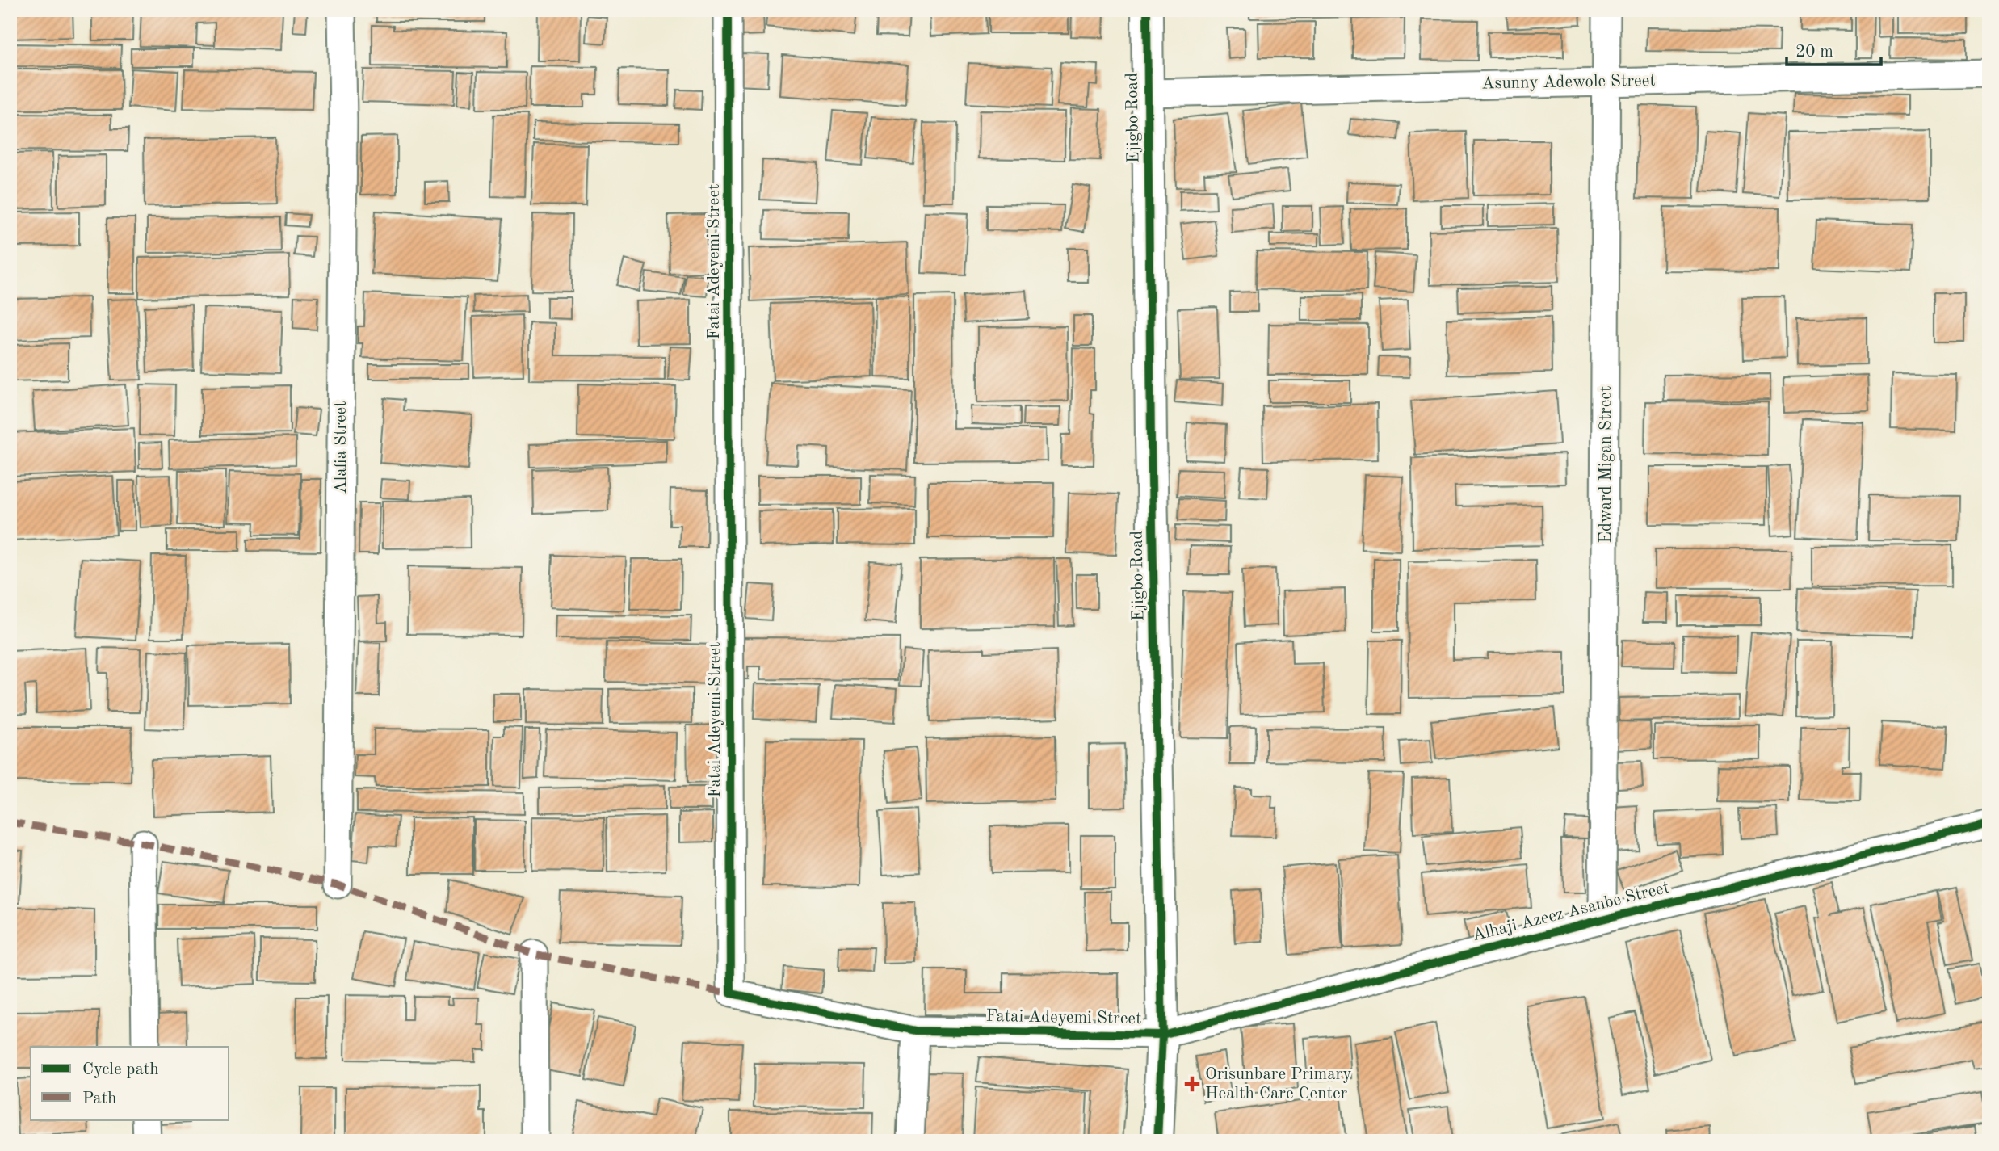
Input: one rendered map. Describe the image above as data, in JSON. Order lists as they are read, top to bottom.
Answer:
{
  "streets": {
    "street": [
      "Asunny Adewole Street",
      "Ejigbo Road",
      "Fatai Adeyemi Street",
      "Alafia Street",
      "Edward Migan Street",
      "Alhaji Azeez Asanbe Street"
    ]
  },
  "crossings": [
    ["Asunny Adewole Street", "Ejigbo Road"],
    ["Asunny Adewole Street", "Edward Migan Street"],
    ["Ejigbo Road", "Fatai Adeyemi Street"],
    ["Ejigbo Road", "Alhaji Azeez Asanbe Street"],
    ["Fatai Adeyemi Street", "Alhaji Azeez Asanbe Street"],
    ["Edward Migan Street", "Alhaji Azeez Asanbe Street"]
  ],
  "places": {
    "health": ["Orisunbare Primary Health Care Center"]
  },
  "legend": ["Cycle path", "Path"],
  "scale_bar": "20 m"
}
